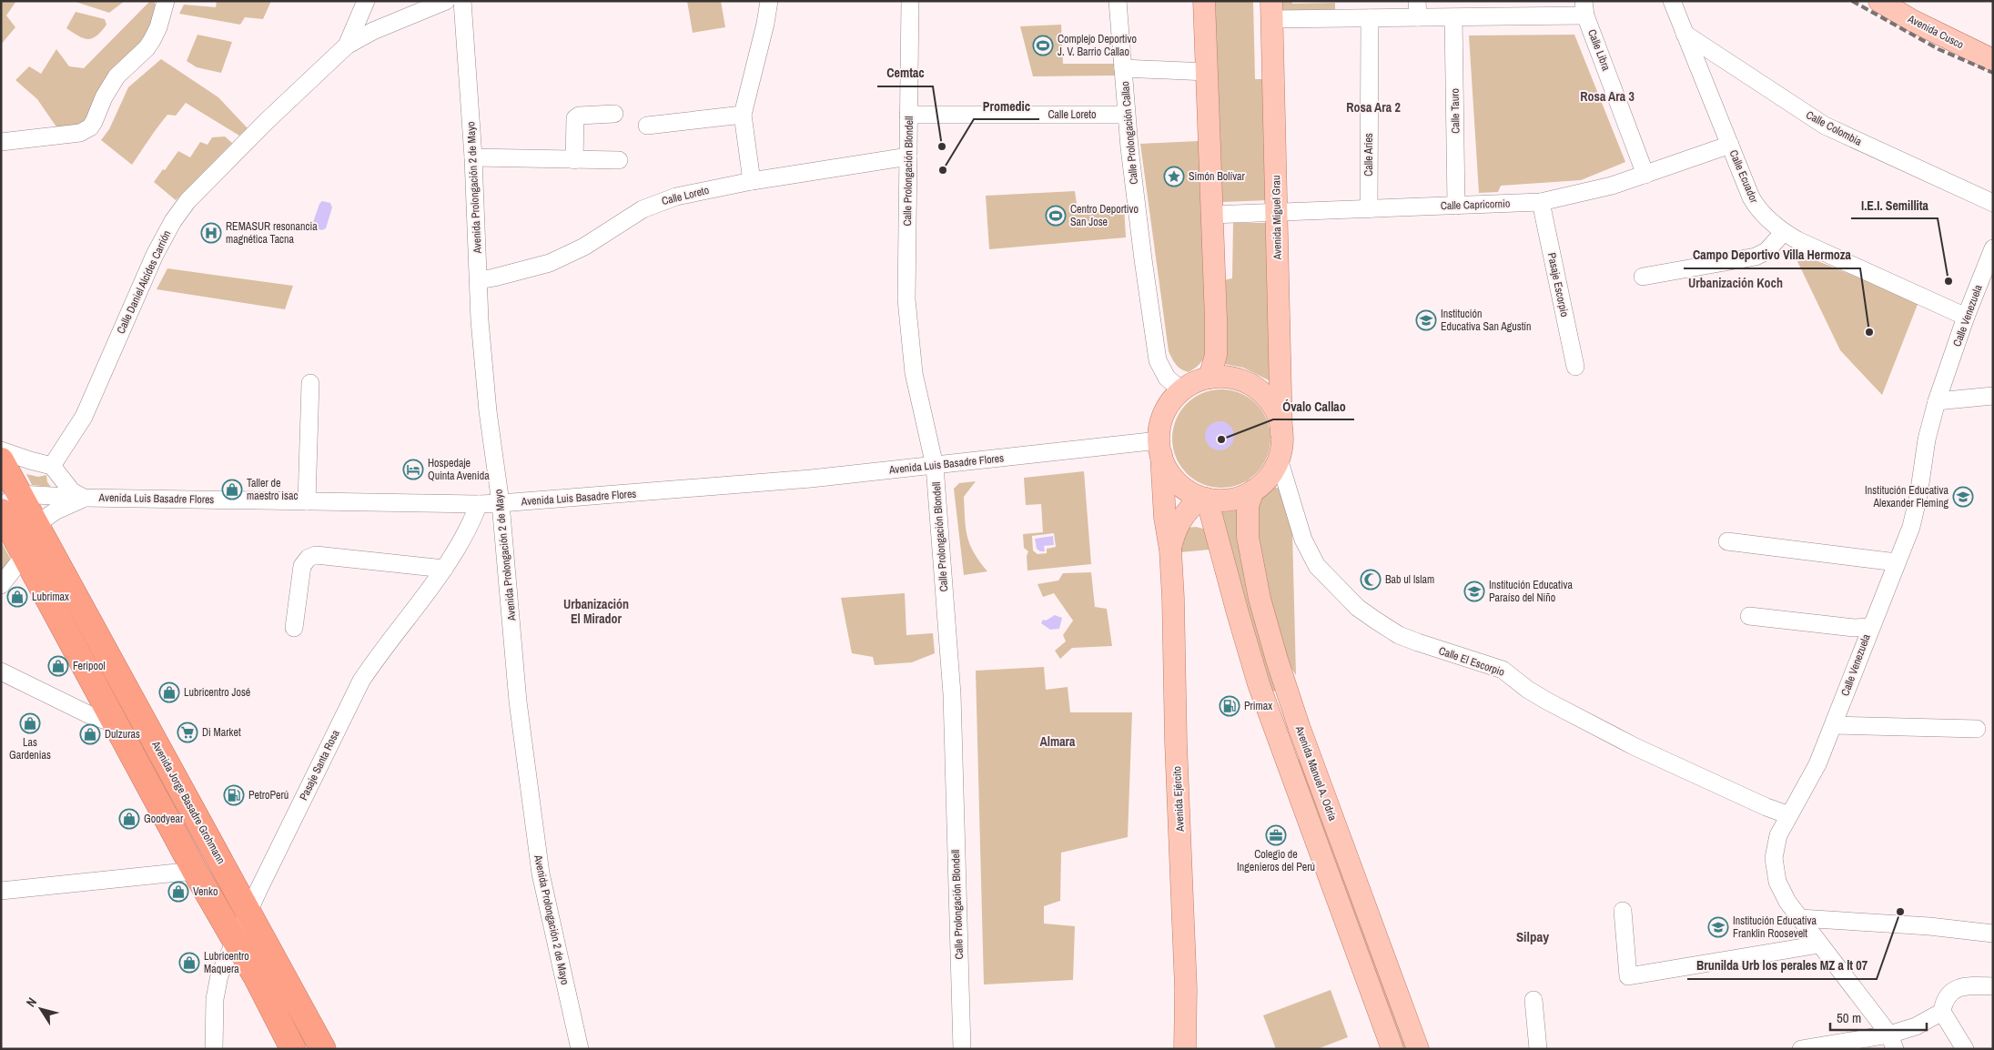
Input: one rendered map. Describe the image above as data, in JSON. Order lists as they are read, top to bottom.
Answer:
{
  "streets": {
    "highway": ["Avenida Jorge Basadre Grohmann"],
    "main road": [
      "Avenida Cusco",
      "Avenida Miguel Grau",
      "Avenida Manuel A. Odría",
      "Avenida Ejército"
    ],
    "street": [
      "Calle Libra",
      "Calle Tauro",
      "Calle Loreto",
      "Calle Colombia",
      "Calle Prolongación Callao",
      "Calle Aries",
      "Calle Prolongación Blondell",
      "Calle Ecuador",
      "Avenida Prolongación 2 de Mayo",
      "Calle Capricornio",
      "Calle Daniel Alcídes Carrión",
      "Pasaje Escorpio",
      "Calle Venezuela",
      "Avenida Luis Basadre Flores",
      "Calle El Escorpio",
      "Pasaje Santa Rosa"
    ]
  },
  "crossings": [
    ["Calle Libra", "Calle Capricornio"],
    ["Calle Tauro", "Calle Capricornio"],
    ["Calle Loreto", "Calle Prolongación Callao"],
    ["Calle Loreto", "Calle Prolongación Blondell"],
    ["Calle Loreto", "Avenida Prolongación 2 de Mayo"],
    ["Calle Colombia", "Calle Ecuador"],
    ["Calle Prolongación Callao", "Avenida Miguel Grau"],
    ["Calle Prolongación Callao", "Avenida Luis Basadre Flores"],
    ["Calle Prolongación Callao", "Calle El Escorpio"],
    ["Calle Prolongación Callao", "Avenida Manuel A. Odría"],
    ["Calle Prolongación Callao", "Avenida Ejército"],
    ["Calle Aries", "Calle Capricornio"],
    ["Calle Prolongación Blondell", "Avenida Luis Basadre Flores"],
    ["Calle Ecuador", "Calle Capricornio"],
    ["Calle Ecuador", "Calle Venezuela"],
    ["Avenida Prolongación 2 de Mayo", "Avenida Luis Basadre Flores"],
    ["Calle Capricornio", "Avenida Miguel Grau"],
    ["Calle Capricornio", "Pasaje Escorpio"],
    ["Avenida Miguel Grau", "Avenida Luis Basadre Flores"],
    ["Avenida Miguel Grau", "Calle El Escorpio"],
    ["Avenida Miguel Grau", "Avenida Manuel A. Odría"],
    ["Avenida Miguel Grau", "Avenida Ejército"],
    ["Calle Venezuela", "Calle El Escorpio"],
    ["Avenida Luis Basadre Flores", "Calle El Escorpio"],
    ["Avenida Luis Basadre Flores", "Pasaje Santa Rosa"],
    ["Avenida Luis Basadre Flores", "Avenida Manuel A. Odría"],
    ["Avenida Luis Basadre Flores", "Avenida Ejército"],
    ["Avenida Luis Basadre Flores", "Avenida Jorge Basadre Grohmann"],
    ["Calle El Escorpio", "Avenida Manuel A. Odría"],
    ["Calle El Escorpio", "Avenida Ejército"],
    ["Pasaje Santa Rosa", "Avenida Jorge Basadre Grohmann"],
    ["Avenida Manuel A. Odría", "Avenida Ejército"]
  ],
  "districts": [
    "Rosa Ara 3",
    "Rosa Ara 2",
    "Urbanización Koch",
    "Urbanización El Mirador",
    "Almara",
    "Silpay"
  ],
  "places": {
    "sports": ["Complejo Deportivo J. V. Barrio Callao", "Centro Deportivo San Jose"],
    "other": [
      "Cemtac",
      "Promedic",
      "I.E.I. Semillita",
      "Campo Deportivo Villa Hermoza",
      "Óvalo Callao",
      "Brunilda Urb los perales MZ a lt 07"
    ],
    "place": ["Simón Bolívar"],
    "hospital": ["REMASUR resonancia magnética Tacna"],
    "school or university": [
      "Institución Educativa San Agustín",
      "Institución Educativa Alexander Fleming",
      "Institución Educativa Paraíso del Niño",
      "Institución Educativa Franklin Roosevelt"
    ],
    "hotel": ["Hospedaje Quinta Avenida"],
    "shop": [
      "Taller de maestro isac",
      "Lubrimax",
      "Feripool",
      "Lubricentro José",
      "Las Gardenias",
      "Dulzuras",
      "Goodyear",
      "Venko",
      "Lubricentro Maquera"
    ],
    "mosque": ["Bab ul Islam"],
    "fuel station": ["Primax", "PetroPerú"],
    "supermarket": ["Di Market"],
    "office": ["Colegio de Ingenieros del Perú"]
  },
  "scale_bar": "50 m",
  "north": "top left"
}
